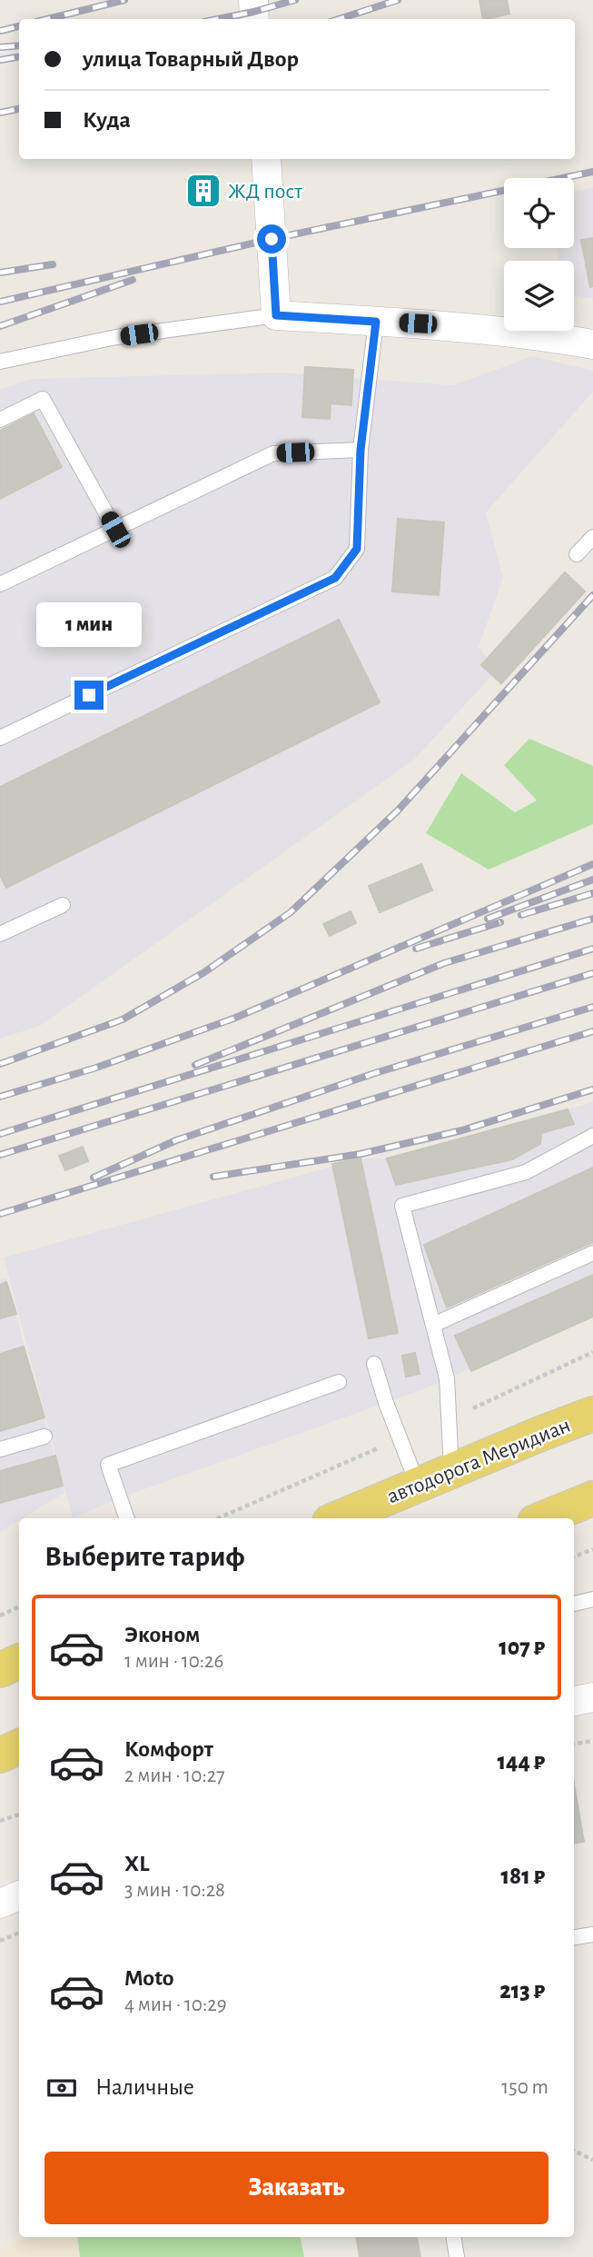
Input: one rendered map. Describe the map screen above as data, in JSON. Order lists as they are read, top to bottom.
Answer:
{
  "streets": {
    "main road": ["автодорога Меридиан"]
  },
  "places": {
    "building": ["ЖД пост"]
  },
  "page": {
    "banner": ["улица Товарный Двор", "Куда"],
    "bubble": "1 мин",
    "heading": "Выберите тариф",
    "list": [
      {
        "name": "Эконом",
        "note": "1 мин · 10:26",
        "value": "107 ₽"
      },
      {
        "name": "Комфорт",
        "note": "2 мин · 10:27",
        "value": "144 ₽"
      },
      {
        "name": "XL",
        "note": "3 мин · 10:28",
        "value": "181 ₽"
      },
      {
        "name": "Moto",
        "note": "4 мин · 10:29",
        "value": "213 ₽"
      }
    ],
    "pay": ["Наличные", "150 m"],
    "buttons": "Заказать"
  }
}
